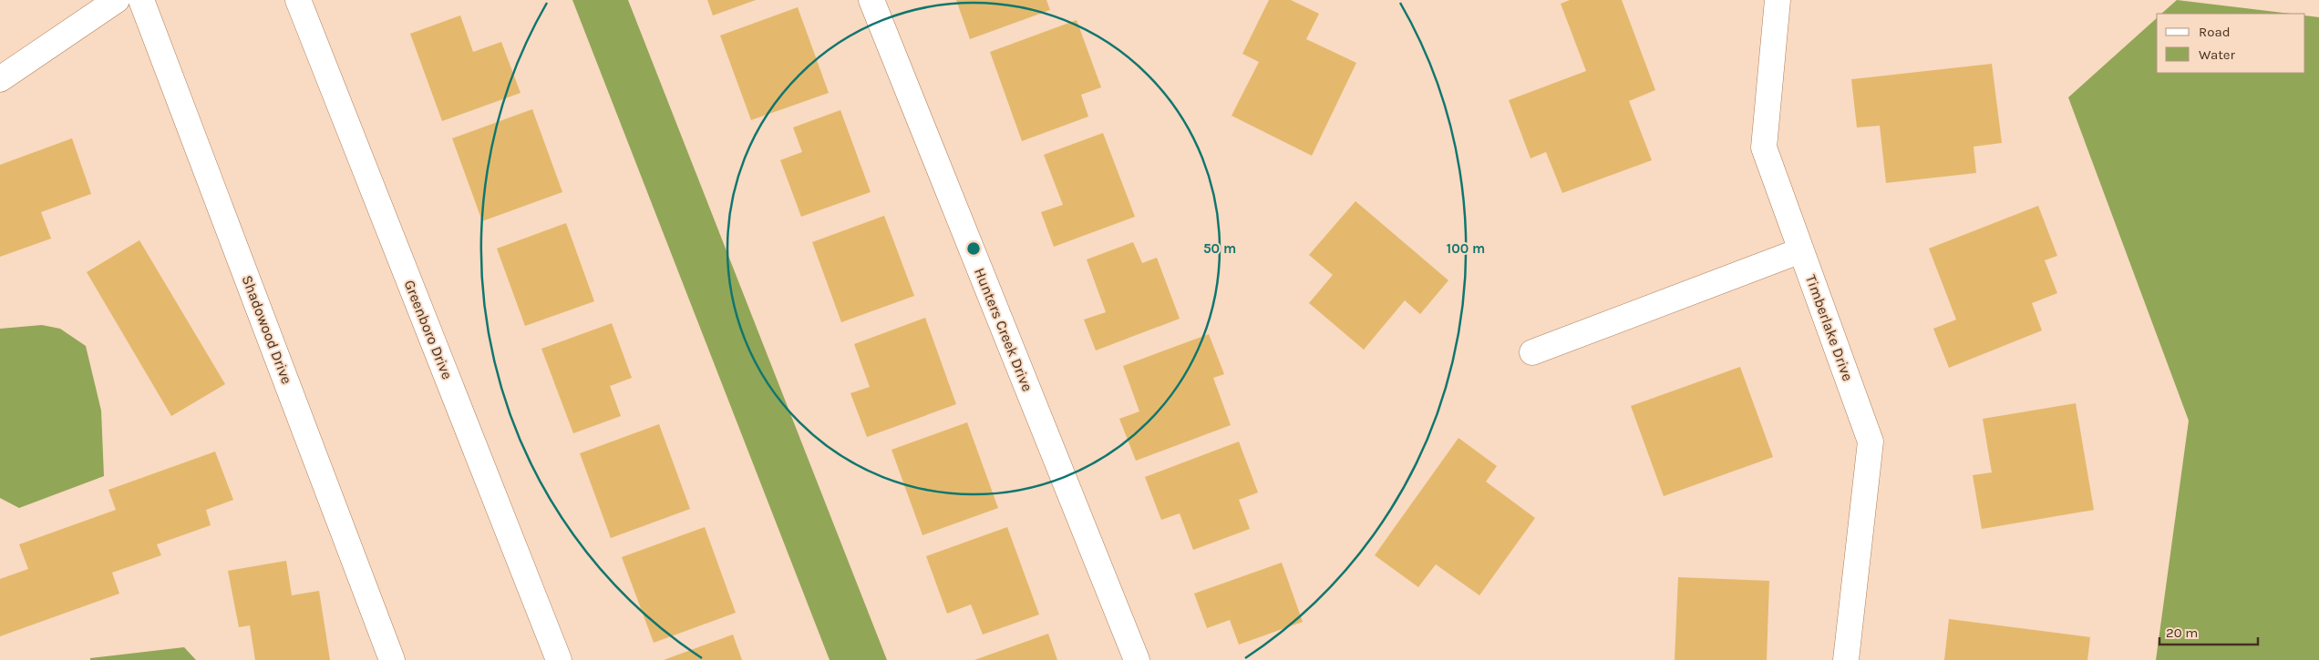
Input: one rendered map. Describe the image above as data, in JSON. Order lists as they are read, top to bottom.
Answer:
{
  "streets": {
    "street": [
      "Timberlake Drive",
      "Shadowood Drive",
      "Greenboro Drive",
      "Hunters Creek Drive"
    ]
  },
  "legend": ["Road", "Water"],
  "scale_bar": "20 m",
  "rings": ["50 m", "100 m"]
}
